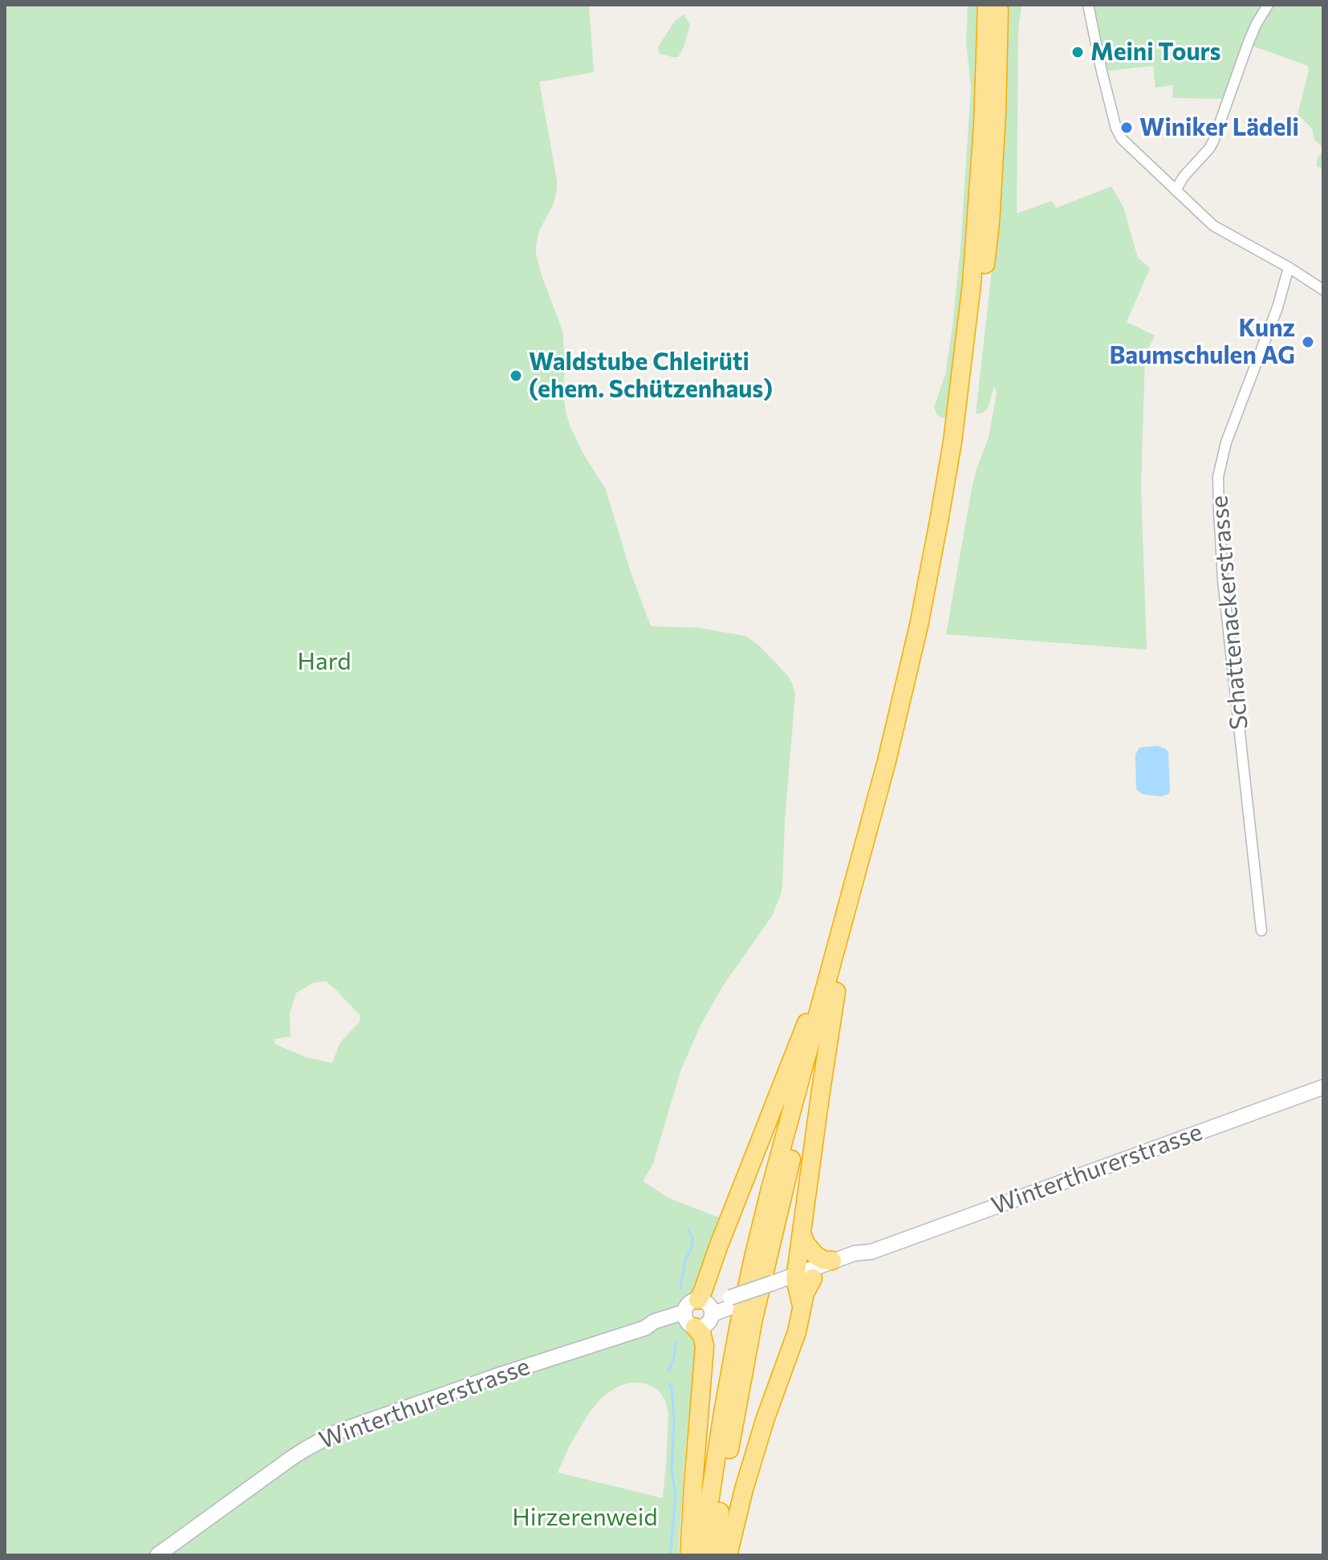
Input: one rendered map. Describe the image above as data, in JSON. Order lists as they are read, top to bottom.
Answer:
{
  "streets": {
    "main road": ["Winterthurerstrasse"],
    "street": ["Schattenackerstrasse"]
  },
  "parks": ["Hard", "Hirzerenweid"],
  "places": [
    "Meini Tours",
    "Winiker Lädeli",
    "Kunz Baumschulen AG",
    "Waldstube Chleirüti (ehem. Schützenhaus)"
  ]
}
